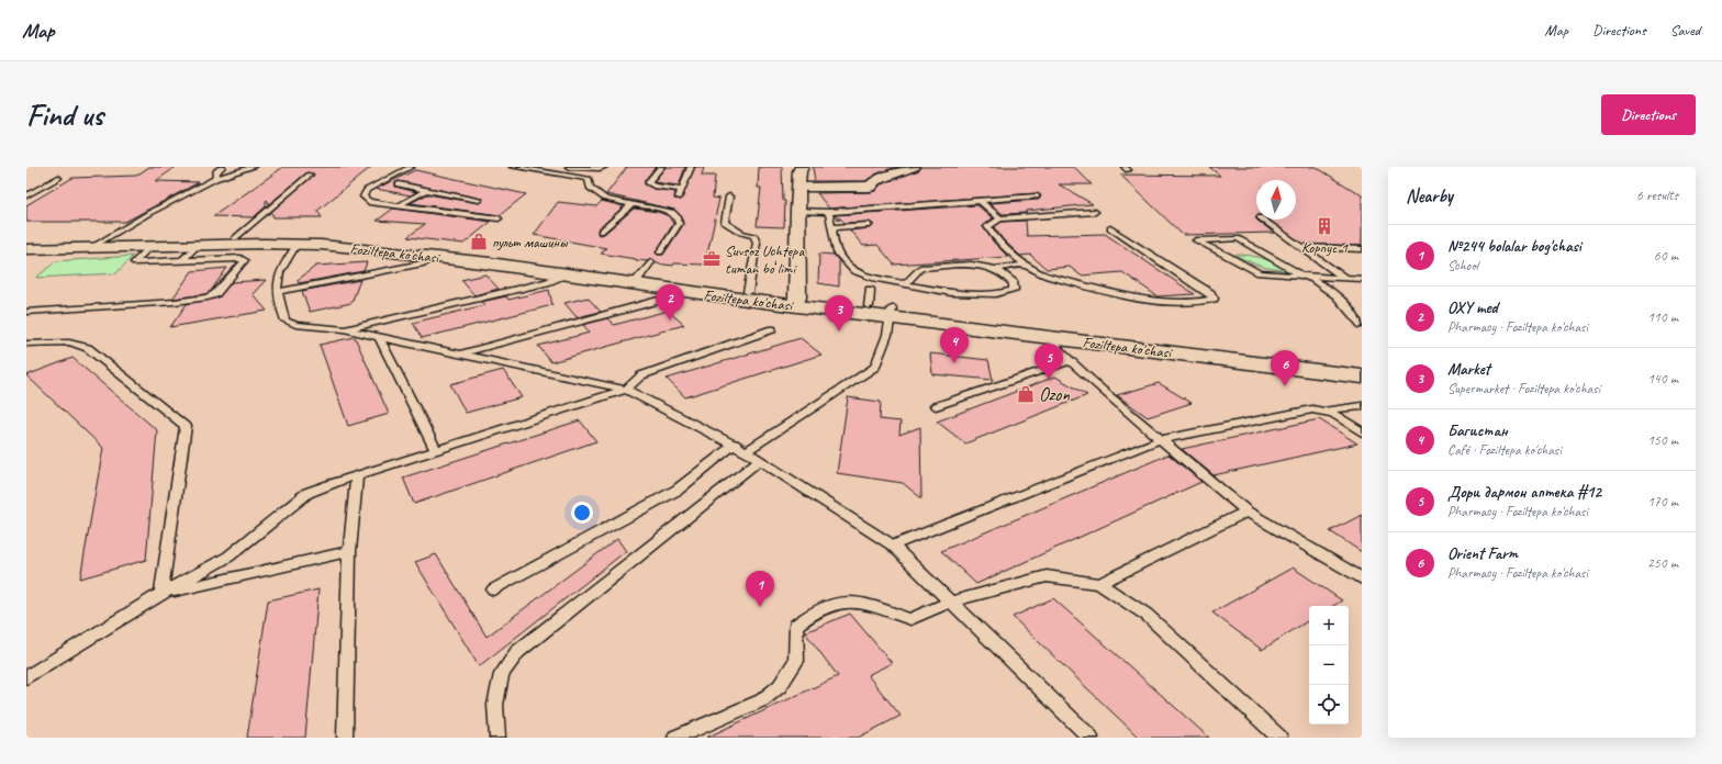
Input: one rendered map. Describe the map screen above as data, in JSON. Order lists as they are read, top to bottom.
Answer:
{
  "streets": {
    "main road": ["Foziltepa ko'chasi"]
  },
  "places": {
    "building": ["Корпус 1"],
    "shop": ["пульт машины", "Ozon"],
    "office": ["Suvsoz Uchtepa tuman boʻlimi"]
  },
  "north": "top",
  "page": {
    "header": "Map",
    "nav": ["Map", "Directions", "Saved"],
    "buttons": "Directions",
    "title": "Find us",
    "heading": ["Nearby", "6 results"],
    "list": [
      {
        "mark": "1",
        "name": "№244 bolalar bog'chasi",
        "note": "School",
        "value": "60 m"
      },
      {
        "mark": "2",
        "name": "OXY med",
        "note": "Pharmacy · Foziltepa ko'chasi",
        "value": "110 m"
      },
      {
        "mark": "3",
        "name": "Market",
        "note": "Supermarket · Foziltepa ko'chasi",
        "value": "140 m"
      },
      {
        "mark": "4",
        "name": "Багистан",
        "note": "Café · Foziltepa ko'chasi",
        "value": "150 m"
      },
      {
        "mark": "5",
        "name": "Дори дармон аптека #12",
        "note": "Pharmacy · Foziltepa ko'chasi",
        "value": "170 m"
      },
      {
        "mark": "6",
        "name": "Orient Farm",
        "note": "Pharmacy · Foziltepa ko'chasi",
        "value": "250 m"
      }
    ],
    "pins": [
      "2",
      "3",
      "4",
      "5",
      "6",
      "1"
    ],
    "map_buttons": ["+", "−"]
  }
}
